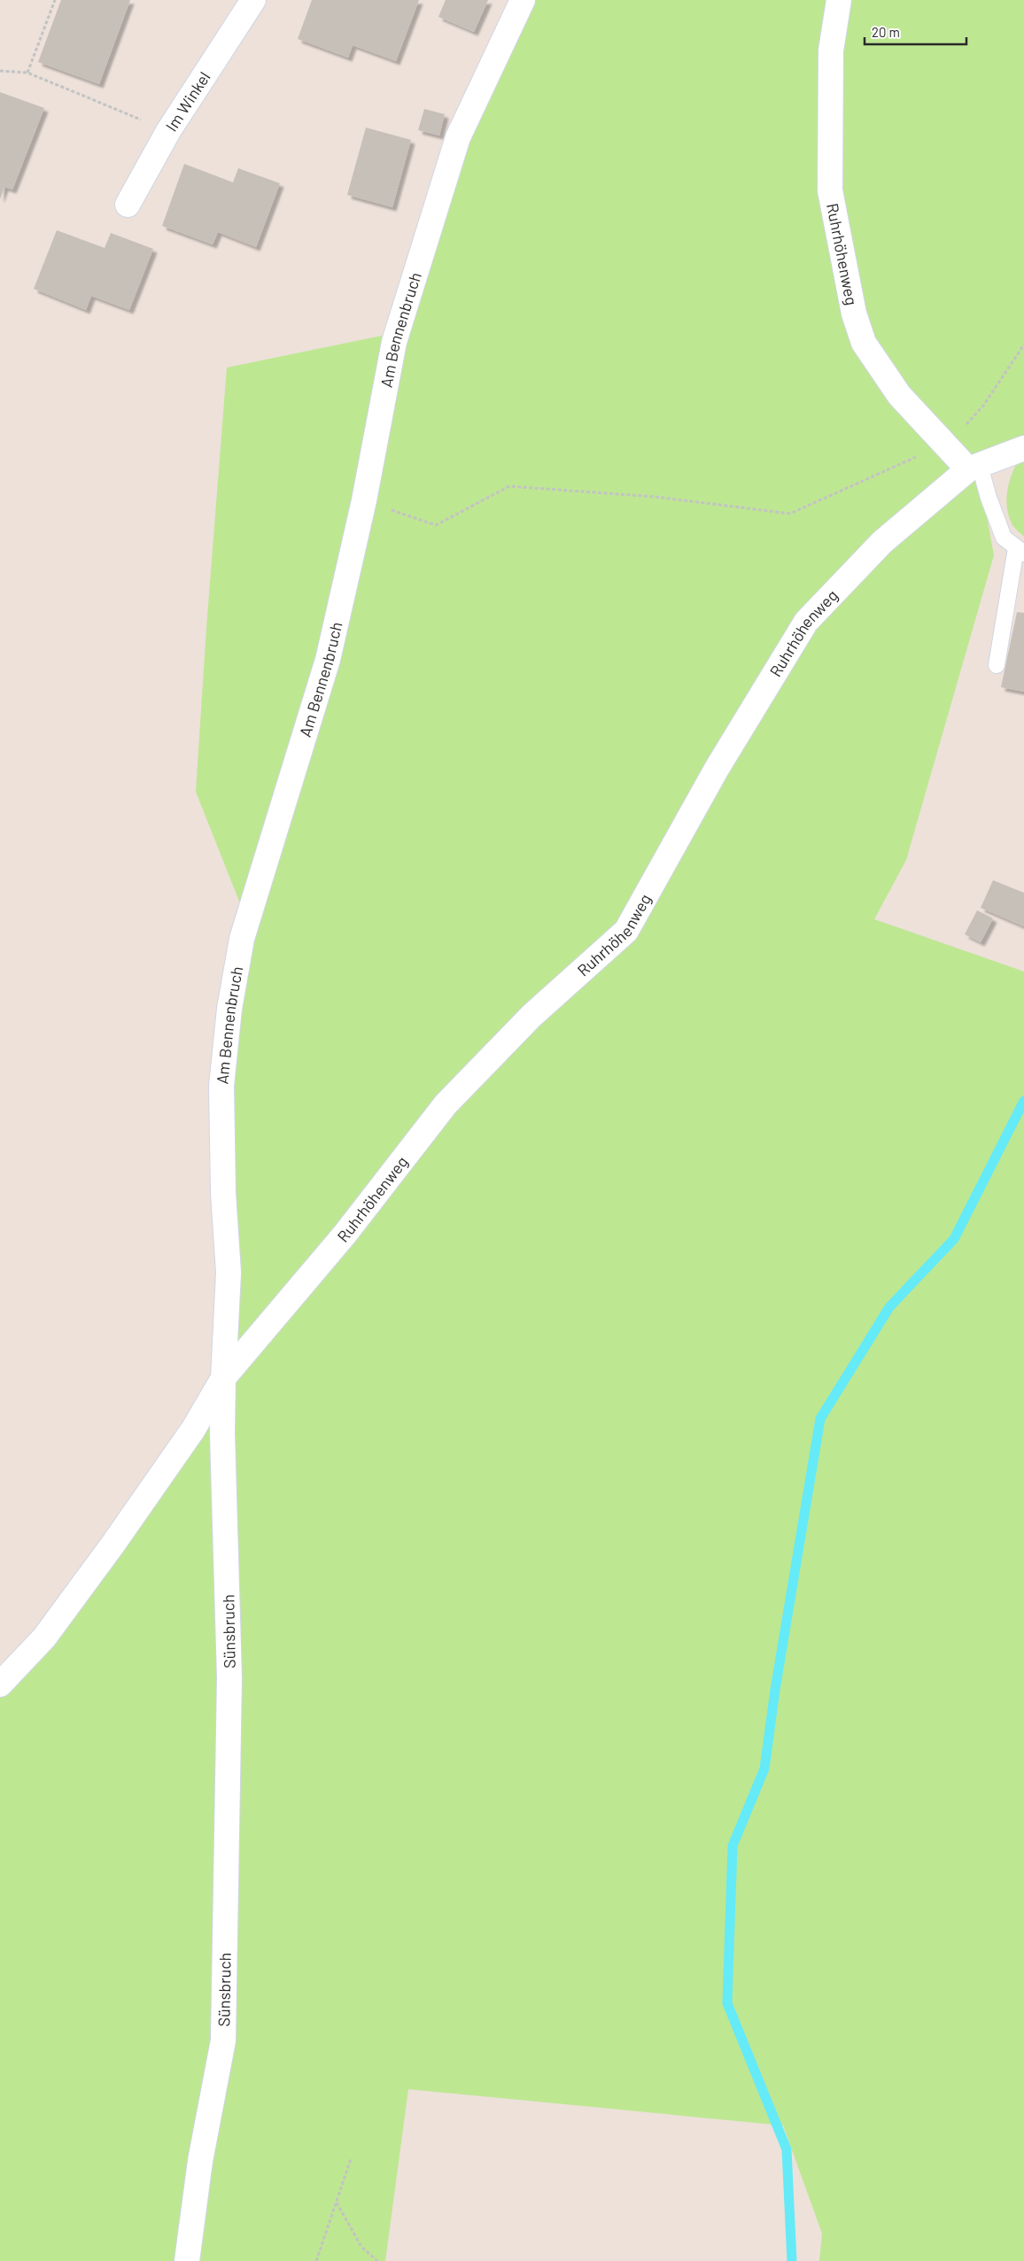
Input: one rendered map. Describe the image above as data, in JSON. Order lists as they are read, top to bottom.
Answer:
{
  "streets": {
    "street": [
      "Im Winkel",
      "Ruhrhöhenweg",
      "Am Bennenbruch",
      "Sünsbruch"
    ]
  },
  "crossings": [
    ["Ruhrhöhenweg", "Am Bennenbruch"],
    ["Ruhrhöhenweg", "Sünsbruch"],
    ["Am Bennenbruch", "Sünsbruch"]
  ],
  "scale_bar": "20 m"
}
